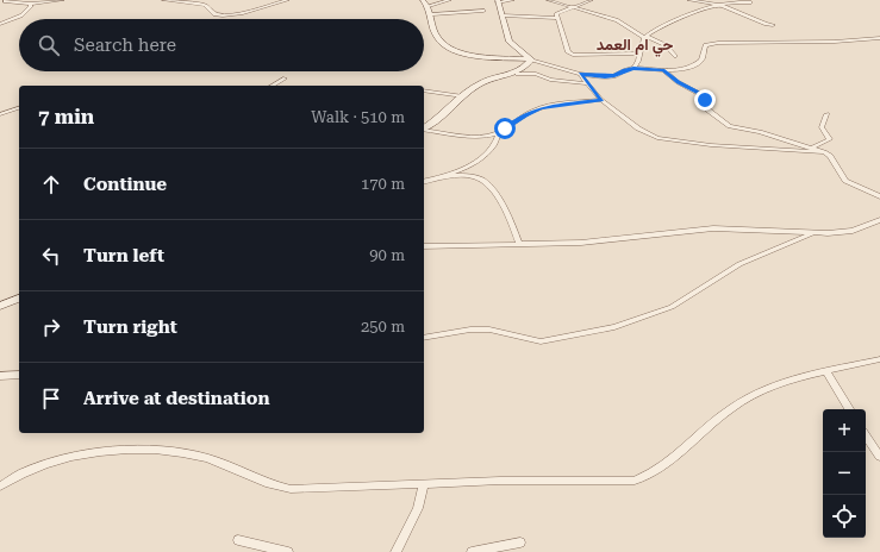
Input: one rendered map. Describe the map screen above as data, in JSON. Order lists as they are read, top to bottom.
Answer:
{
  "districts": ["حي ام العمد"],
  "page": {
    "search": "Search here",
    "heading": ["7 min", "Walk · 510 m"],
    "list": [
      ["Continue", "170 m"],
      ["Turn left", "90 m"],
      ["Turn right", "250 m"],
      "Arrive at destination"
    ],
    "map_buttons": ["+", "−"]
  }
}
